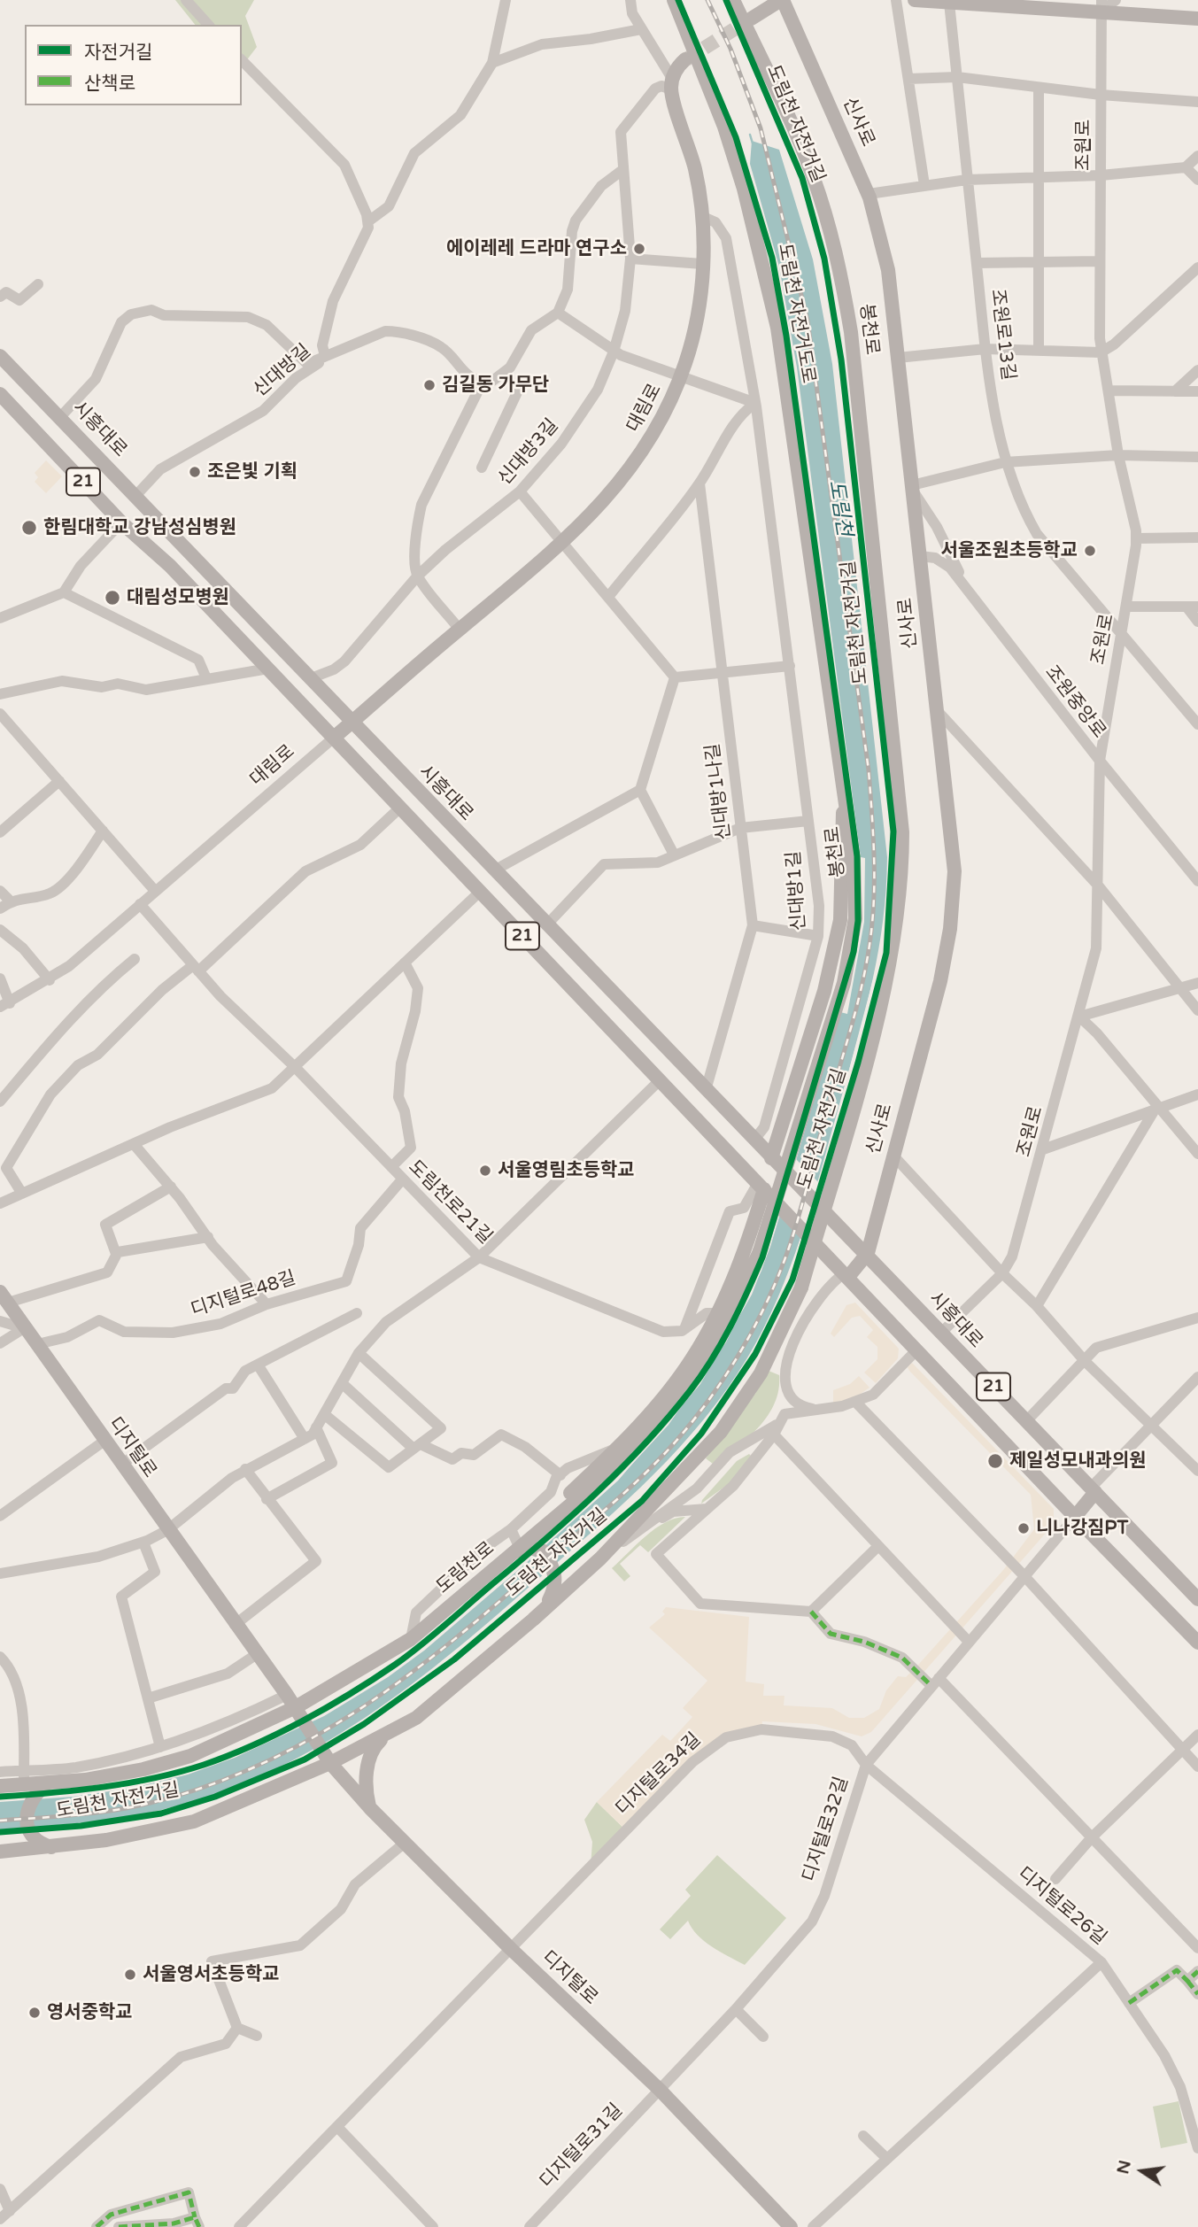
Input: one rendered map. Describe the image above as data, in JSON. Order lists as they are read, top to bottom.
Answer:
{
  "streets": {
    "main road": [
      "신사로",
      "봉천로",
      "대림로",
      "시흥대로",
      "21",
      "디지털로",
      "도림천로",
      "디지털로32길"
    ],
    "street": [
      "조원로",
      "조원로13길",
      "신대방길",
      "신대방3길",
      "조원중앙로",
      "신대방1나길",
      "신대방1길",
      "도림천로21길",
      "디지털로48길",
      "디지털로34길",
      "디지털로26길",
      "디지털로31길"
    ],
    "cycle path": ["도림천 자전거길", "도림천 자전거도로"]
  },
  "crossings": [
    ["신사로", "시흥대로"],
    ["신사로", "조원중앙로"],
    ["조원로", "조원로13길"],
    ["조원로", "시흥대로"],
    ["조원로", "조원중앙로"],
    ["봉천로", "21"],
    ["봉천로", "도림천로"],
    ["신대방길", "시흥대로"],
    ["대림로", "시흥대로"],
    ["대림로", "21"],
    ["대림로", "신대방1길"],
    ["대림로", "도림천로21길"],
    ["시흥대로", "신대방3길"],
    ["시흥대로", "신대방1나길"],
    ["시흥대로", "신대방1길"],
    ["시흥대로", "디지털로32길"],
    ["21", "도림천로"],
    ["21", "디지털로32길"],
    ["도림천로21길", "디지털로48길"],
    ["디지털로48길", "디지털로"],
    ["디지털로", "도림천로"],
    ["디지털로", "디지털로34길"],
    ["디지털로", "디지털로32길"],
    ["디지털로", "디지털로31길"],
    ["디지털로34길", "디지털로32길"],
    ["디지털로34길", "디지털로26길"],
    ["디지털로32길", "디지털로26길"],
    ["디지털로32길", "디지털로31길"]
  ],
  "water": ["도림천"],
  "places": [
    "에이레레 드라마 연구소",
    "김길동 가무단",
    "조은빛 기획",
    "한림대학교 강남성심병원",
    "서울조원초등학교",
    "대림성모병원",
    "서울영림초등학교",
    "제일성모내과의원",
    "니나강짐PT",
    "서울영서초등학교",
    "영서중학교"
  ],
  "legend": ["자전거길", "산책로"],
  "north": "left"
}
